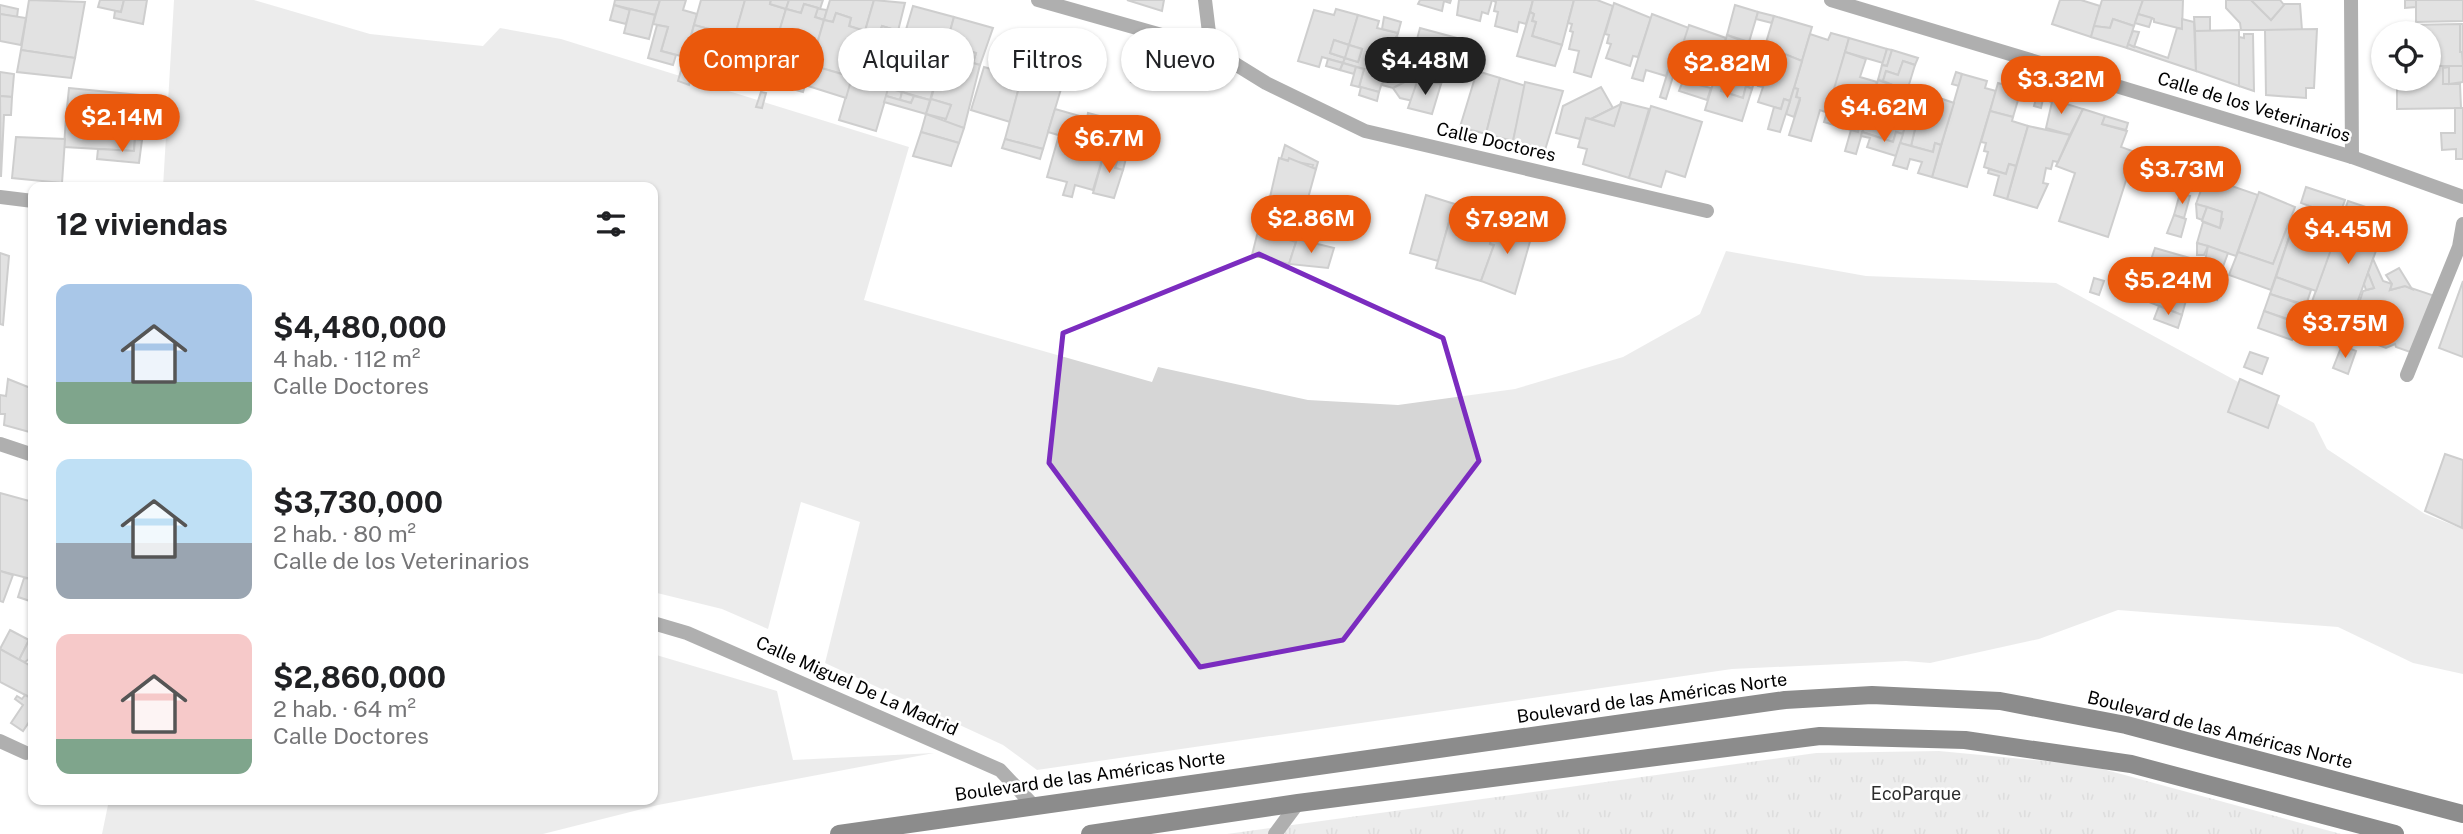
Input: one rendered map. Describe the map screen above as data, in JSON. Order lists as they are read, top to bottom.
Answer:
{
  "streets": {
    "main road": ["Boulevard de las Américas Norte"],
    "street": ["Calle de los Veterinarios", "Calle Doctores", "Calle Miguel De La Madrid"]
  },
  "crossings": [
    ["Calle Miguel De La Madrid", "Boulevard de las Américas Norte"]
  ],
  "parks": ["EcoParque"],
  "page": {
    "chip": [
      "Comprar",
      "Alquilar",
      "Filtros",
      "Nuevo"
    ],
    "price": [
      "$4.48M",
      "$2.82M",
      "$3.32M",
      "$4.62M",
      "$2.14M",
      "$6.7M",
      "$3.73M",
      "$2.86M",
      "$7.92M",
      "$4.45M",
      "$5.24M",
      "$3.75M"
    ],
    "heading": "12 viviendas",
    "list": [
      {
        "name": "$4,480,000",
        "note": "4 hab. · 112 m² · Calle Doctores"
      },
      {
        "name": "$3,730,000",
        "note": "2 hab. · 80 m² · Calle de los Veterinarios"
      },
      {
        "name": "$2,860,000",
        "note": "2 hab. · 64 m² · Calle Doctores"
      }
    ]
  }
}
